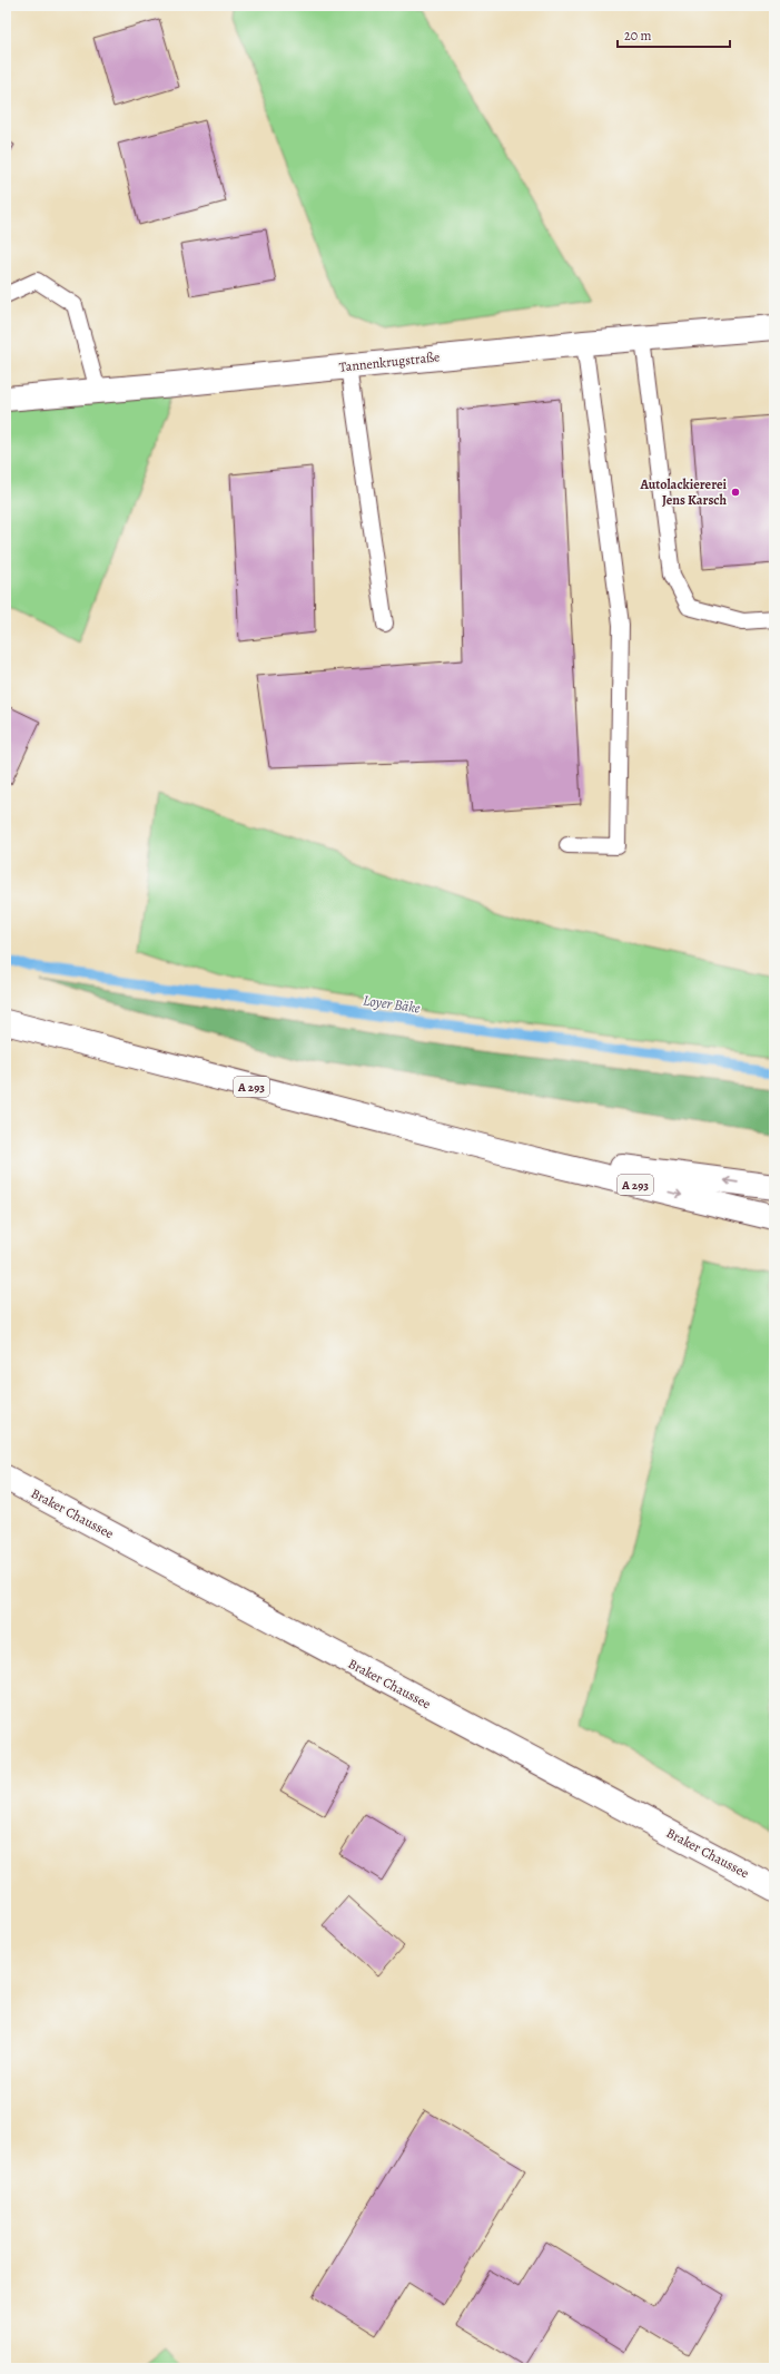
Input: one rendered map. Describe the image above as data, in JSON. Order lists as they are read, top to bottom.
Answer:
{
  "streets": {
    "main road": ["Tannenkrugstraße", "A 293", "Braker Chaussee"]
  },
  "water": ["Loyer Bäke"],
  "places": ["Autolackiererei Jens Karsch"],
  "scale_bar": "20 m"
}
